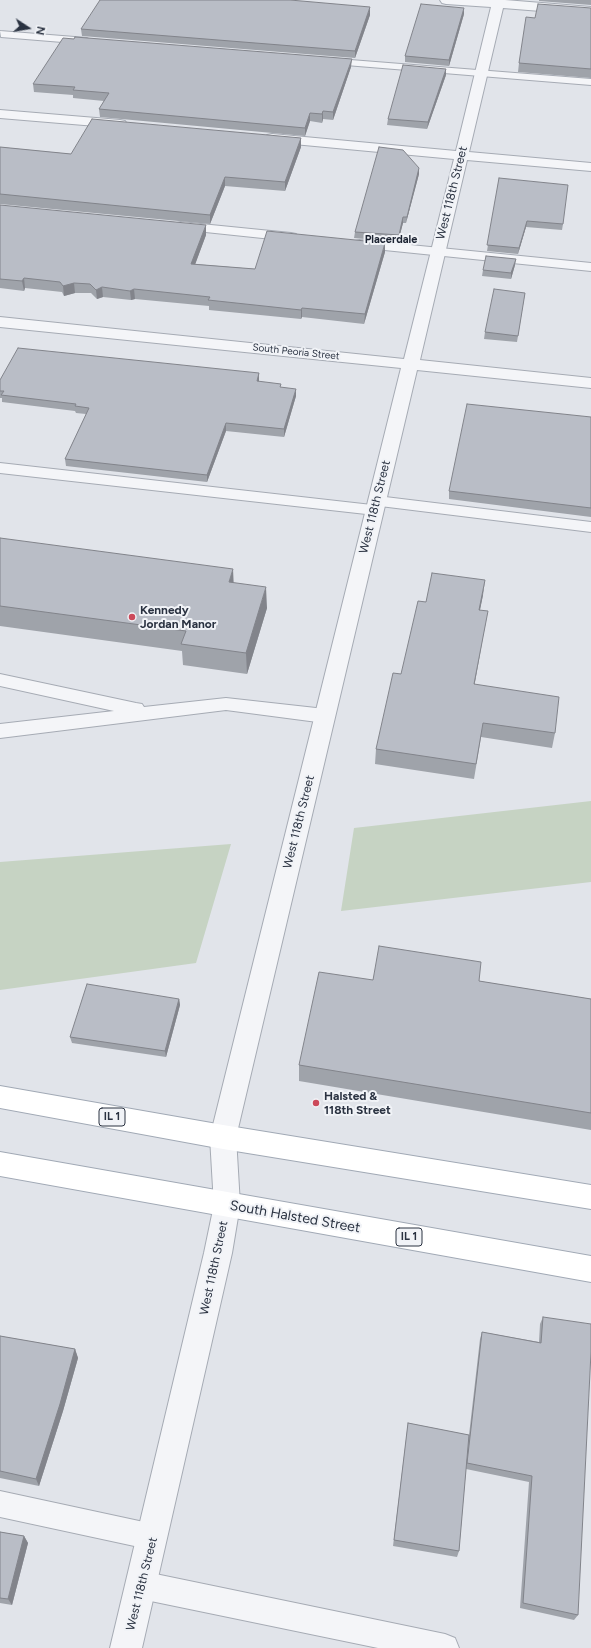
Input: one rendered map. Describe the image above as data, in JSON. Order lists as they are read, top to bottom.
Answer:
{
  "streets": {
    "main road": ["IL 1", "South Halsted Street"],
    "street": ["West 118th Street", "South Peoria Street"]
  },
  "crossings": [
    ["West 118th Street", "South Peoria Street"],
    ["West 118th Street", "IL 1"],
    ["West 118th Street", "South Halsted Street"]
  ],
  "districts": ["Placerdale"],
  "places": ["Kennedy Jordan Manor", "Halsted & 118th Street"],
  "north": "right"
}
